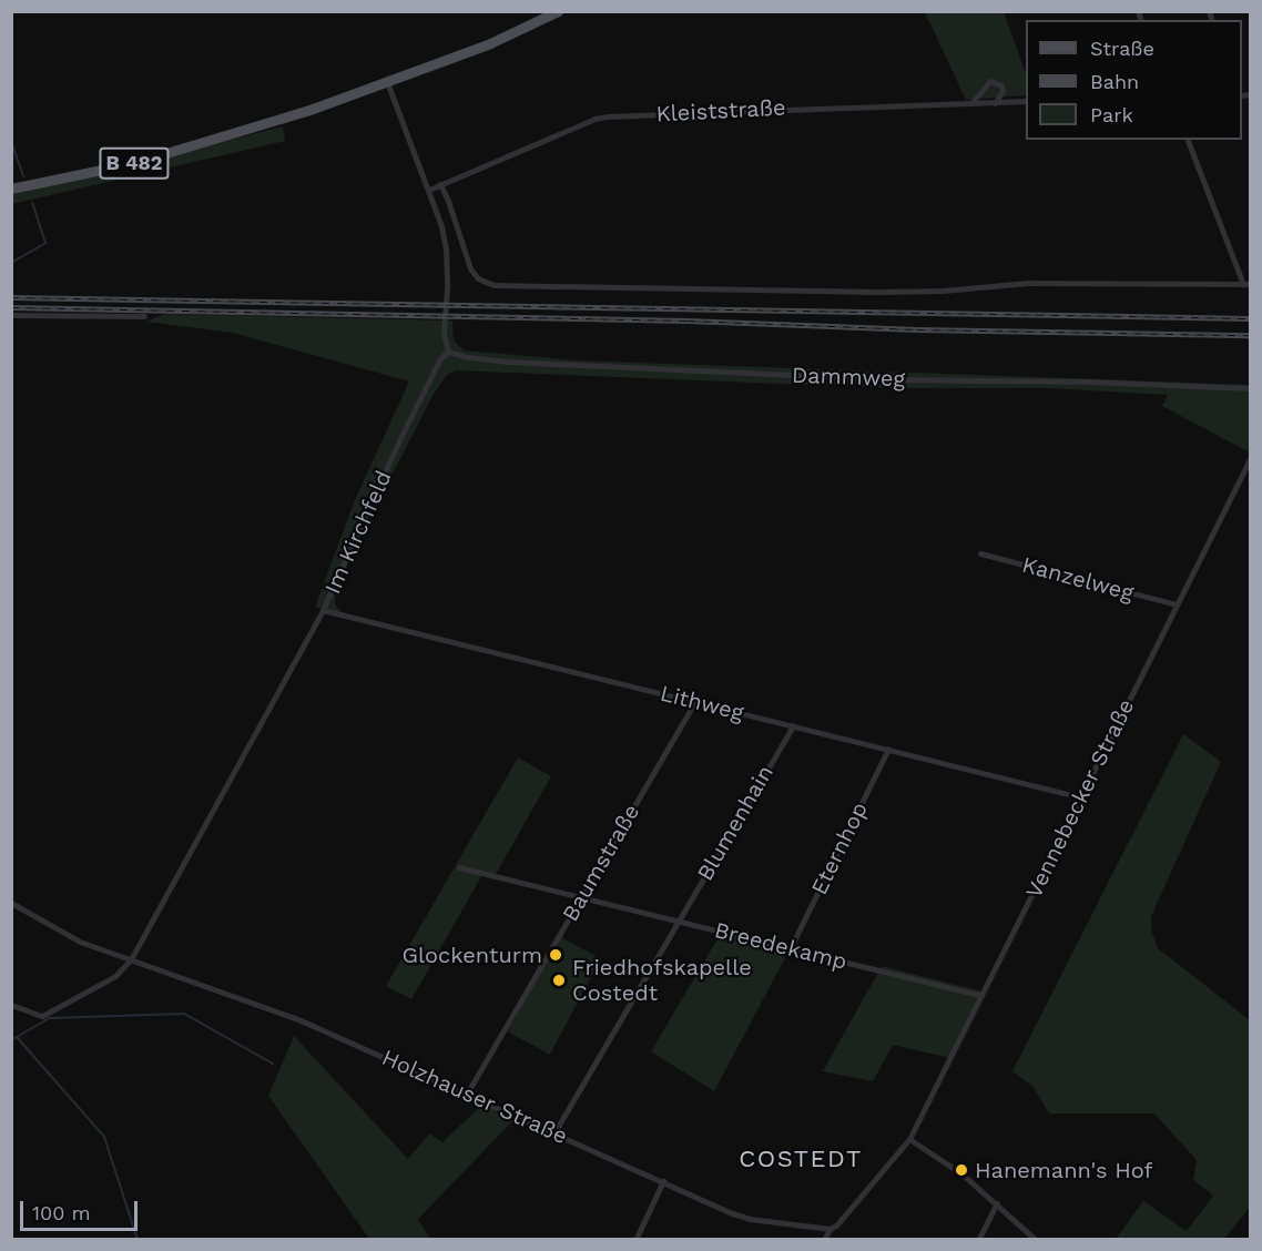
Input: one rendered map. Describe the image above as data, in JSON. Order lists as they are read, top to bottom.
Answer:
{
  "streets": {
    "main road": ["B 482"],
    "street": [
      "Kleiststraße",
      "Dammweg",
      "Im Kirchfeld",
      "Kanzelweg",
      "Lithweg",
      "Vennebecker Straße",
      "Blumenhain",
      "Eternhop",
      "Baumstraße",
      "Breedekamp",
      "Holzhauser Straße"
    ]
  },
  "crossings": [
    ["Dammweg", "Im Kirchfeld"],
    ["Im Kirchfeld", "Lithweg"],
    ["Im Kirchfeld", "Holzhauser Straße"],
    ["Kanzelweg", "Vennebecker Straße"],
    ["Lithweg", "Vennebecker Straße"],
    ["Lithweg", "Blumenhain"],
    ["Lithweg", "Eternhop"],
    ["Lithweg", "Baumstraße"],
    ["Vennebecker Straße", "Breedekamp"],
    ["Blumenhain", "Breedekamp"],
    ["Blumenhain", "Holzhauser Straße"],
    ["Eternhop", "Breedekamp"],
    ["Baumstraße", "Breedekamp"],
    ["Baumstraße", "Holzhauser Straße"]
  ],
  "districts": ["COSTEDT"],
  "places": ["Glockenturm", "Friedhofskapelle Costedt", "Hanemann's Hof"],
  "legend": ["Straße", "Bahn", "Park"],
  "scale_bar": "100 m"
}
